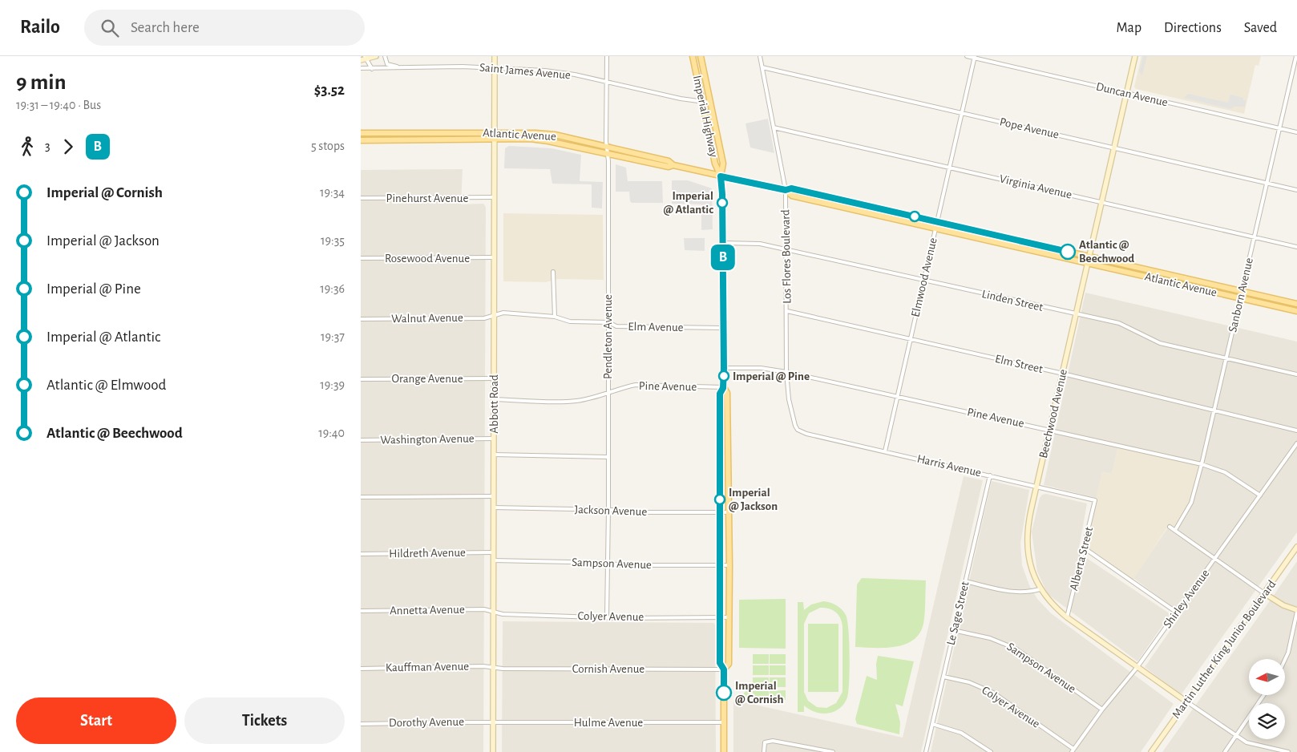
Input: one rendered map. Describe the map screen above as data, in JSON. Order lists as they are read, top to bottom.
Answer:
{
  "streets": {
    "main road": ["Imperial Highway", "Atlantic Avenue"],
    "street": [
      "Saint James Avenue",
      "Duncan Avenue",
      "Pope Avenue",
      "Virginia Avenue",
      "Pinehurst Avenue",
      "Los Flores Boulevard",
      "Rosewood Avenue",
      "Elmwood Avenue",
      "Sanborn Avenue",
      "Linden Street",
      "Walnut Avenue",
      "Elm Avenue",
      "Pendleton Avenue",
      "Elm Street",
      "Orange Avenue",
      "Pine Avenue",
      "Abbott Road",
      "Beechwood Avenue",
      "Washington Avenue",
      "Harris Avenue",
      "Jackson Avenue",
      "Hildreth Avenue",
      "Alberta Street",
      "Sampson Avenue",
      "Shirley Avenue",
      "Annetta Avenue",
      "Le Sage Street",
      "Colyer Avenue",
      "Martin Luther King Junior Boulevard",
      "Kauffman Avenue",
      "Cornish Avenue",
      "Dorothy Avenue",
      "Hulme Avenue"
    ]
  },
  "crossings": [
    ["Saint James Avenue", "Imperial Highway"],
    ["Saint James Avenue", "Pendleton Avenue"],
    ["Saint James Avenue", "Abbott Road"],
    ["Duncan Avenue", "Elmwood Avenue"],
    ["Duncan Avenue", "Sanborn Avenue"],
    ["Duncan Avenue", "Beechwood Avenue"],
    ["Imperial Highway", "Atlantic Avenue"],
    ["Imperial Highway", "Linden Street"],
    ["Imperial Highway", "Elm Avenue"],
    ["Imperial Highway", "Pine Avenue"],
    ["Imperial Highway", "Jackson Avenue"],
    ["Imperial Highway", "Sampson Avenue"],
    ["Imperial Highway", "Colyer Avenue"],
    ["Imperial Highway", "Cornish Avenue"],
    ["Imperial Highway", "Hulme Avenue"],
    ["Pope Avenue", "Los Flores Boulevard"],
    ["Pope Avenue", "Elmwood Avenue"],
    ["Pope Avenue", "Sanborn Avenue"],
    ["Pope Avenue", "Beechwood Avenue"],
    ["Atlantic Avenue", "Los Flores Boulevard"],
    ["Atlantic Avenue", "Elmwood Avenue"],
    ["Atlantic Avenue", "Sanborn Avenue"],
    ["Atlantic Avenue", "Pendleton Avenue"],
    ["Atlantic Avenue", "Abbott Road"],
    ["Atlantic Avenue", "Beechwood Avenue"],
    ["Virginia Avenue", "Los Flores Boulevard"],
    ["Virginia Avenue", "Elmwood Avenue"],
    ["Virginia Avenue", "Sanborn Avenue"],
    ["Virginia Avenue", "Beechwood Avenue"],
    ["Pinehurst Avenue", "Abbott Road"],
    ["Los Flores Boulevard", "Linden Street"],
    ["Los Flores Boulevard", "Elm Street"],
    ["Los Flores Boulevard", "Pine Avenue"],
    ["Los Flores Boulevard", "Harris Avenue"],
    ["Rosewood Avenue", "Abbott Road"],
    ["Elmwood Avenue", "Linden Street"],
    ["Elmwood Avenue", "Elm Street"],
    ["Elmwood Avenue", "Pine Avenue"],
    ["Elmwood Avenue", "Harris Avenue"],
    ["Sanborn Avenue", "Linden Street"],
    ["Sanborn Avenue", "Elm Street"],
    ["Sanborn Avenue", "Pine Avenue"],
    ["Linden Street", "Beechwood Avenue"],
    ["Walnut Avenue", "Elm Avenue"],
    ["Walnut Avenue", "Abbott Road"],
    ["Elm Avenue", "Pendleton Avenue"],
    ["Elm Avenue", "Abbott Road"],
    ["Pendleton Avenue", "Pine Avenue"],
    ["Pendleton Avenue", "Jackson Avenue"],
    ["Pendleton Avenue", "Sampson Avenue"],
    ["Pendleton Avenue", "Colyer Avenue"],
    ["Elm Street", "Beechwood Avenue"],
    ["Orange Avenue", "Abbott Road"],
    ["Pine Avenue", "Abbott Road"],
    ["Pine Avenue", "Beechwood Avenue"],
    ["Pine Avenue", "Shirley Avenue"],
    ["Abbott Road", "Washington Avenue"],
    ["Abbott Road", "Jackson Avenue"],
    ["Abbott Road", "Hildreth Avenue"],
    ["Abbott Road", "Sampson Avenue"],
    ["Abbott Road", "Annetta Avenue"],
    ["Abbott Road", "Colyer Avenue"],
    ["Abbott Road", "Kauffman Avenue"],
    ["Abbott Road", "Cornish Avenue"],
    ["Abbott Road", "Dorothy Avenue"],
    ["Abbott Road", "Hulme Avenue"],
    ["Beechwood Avenue", "Harris Avenue"],
    ["Beechwood Avenue", "Alberta Street"],
    ["Beechwood Avenue", "Shirley Avenue"],
    ["Beechwood Avenue", "Martin Luther King Junior Boulevard"],
    ["Harris Avenue", "Alberta Street"],
    ["Harris Avenue", "Le Sage Street"],
    ["Sampson Avenue", "Shirley Avenue"],
    ["Sampson Avenue", "Le Sage Street"],
    ["Shirley Avenue", "Colyer Avenue"],
    ["Annetta Avenue", "Colyer Avenue"],
    ["Le Sage Street", "Colyer Avenue"],
    ["Kauffman Avenue", "Cornish Avenue"],
    ["Dorothy Avenue", "Hulme Avenue"]
  ],
  "places": [
    "Imperial @ Atlantic",
    "Atlantic @ Beechwood",
    "Imperial @ Pine",
    "Imperial @ Jackson",
    "Imperial @ Cornish"
  ],
  "lines": ["bus line B"],
  "north": "left",
  "page": {
    "header": "Railo",
    "search": "Search here",
    "nav": ["Map", "Directions", "Saved"],
    "heading": ["9 min", "19:31 – 19:40 · Bus", "$3.52"],
    "on_map": "B",
    "legs": ["3", "B", "5 stops"],
    "list": [
      {
        "name": "Imperial @ Cornish",
        "value": "19:34"
      },
      {
        "name": "Imperial @ Jackson",
        "value": "19:35"
      },
      {
        "name": "Imperial @ Pine",
        "value": "19:36"
      },
      {
        "name": "Imperial @ Atlantic",
        "value": "19:37"
      },
      {
        "name": "Atlantic @ Elmwood",
        "value": "19:39"
      },
      {
        "name": "Atlantic @ Beechwood",
        "value": "19:40"
      }
    ],
    "buttons": ["Start", "Tickets"]
  }
}
